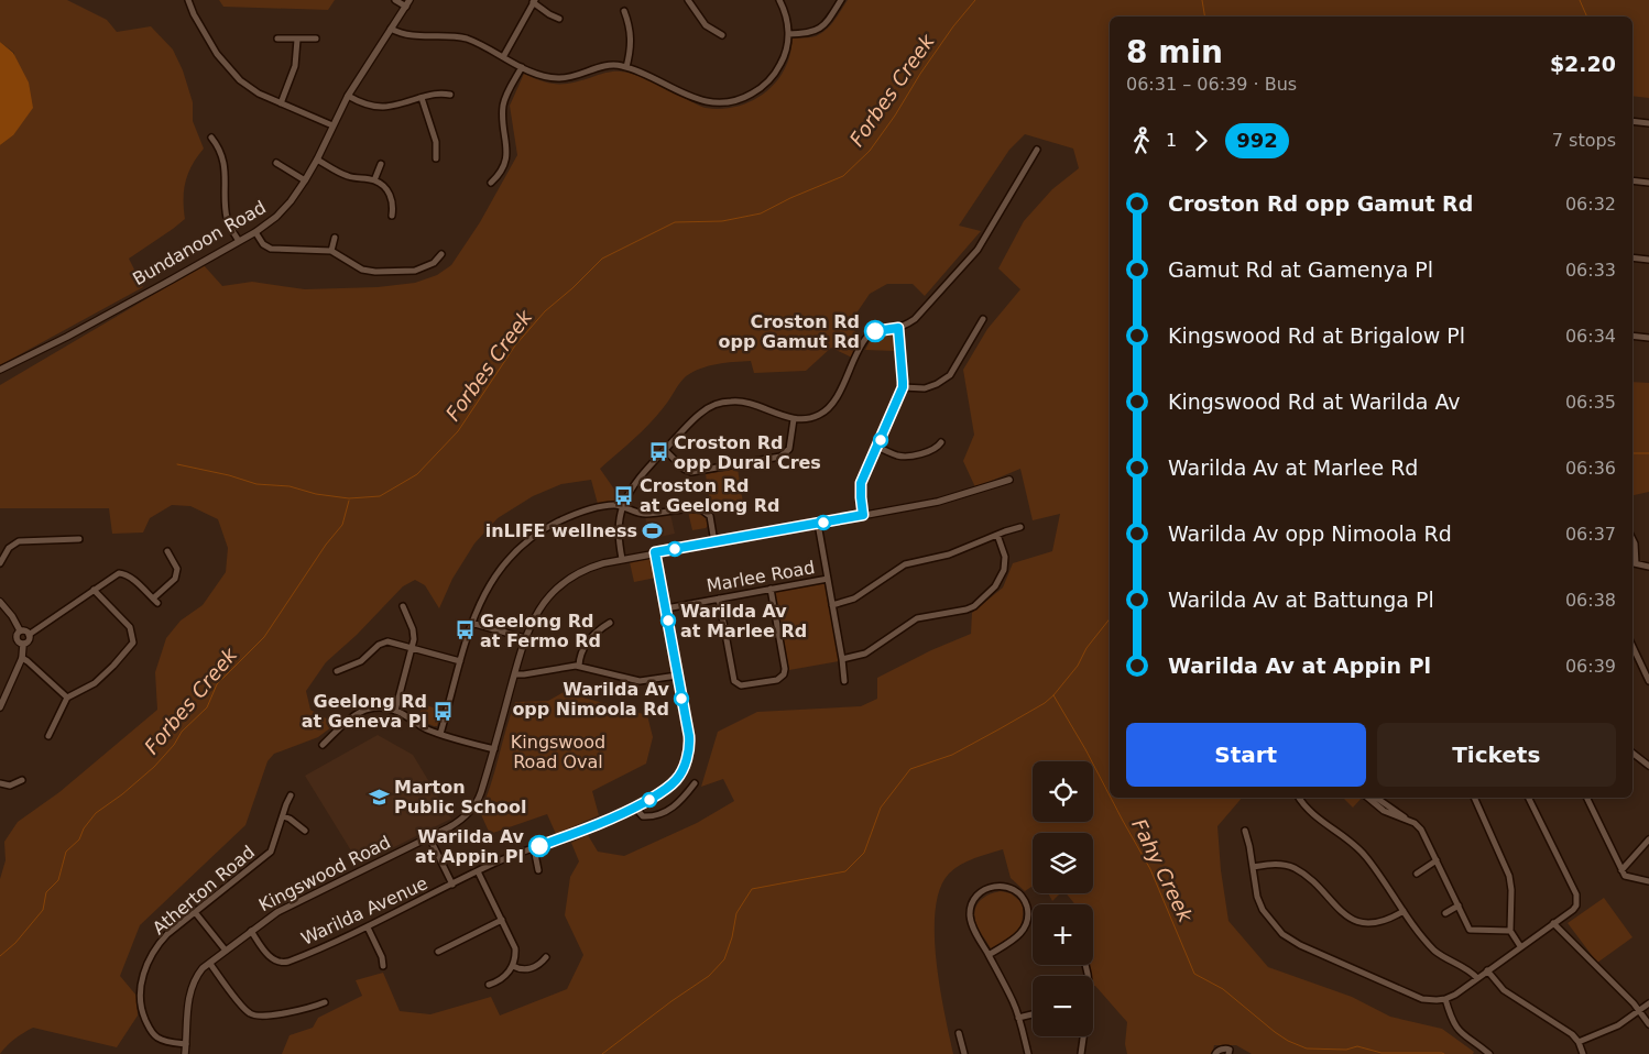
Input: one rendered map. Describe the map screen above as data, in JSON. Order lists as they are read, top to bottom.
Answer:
{
  "streets": {
    "street": [
      "Bundanoon Road",
      "Marlee Road",
      "Kingswood Road",
      "Atherton Road",
      "Warilda Avenue"
    ]
  },
  "crossings": [
    ["Marlee Road", "Warilda Avenue"],
    ["Kingswood Road", "Atherton Road"],
    ["Kingswood Road", "Warilda Avenue"]
  ],
  "water": ["Forbes Creek", "Fahy Creek"],
  "parks": ["Kingswood Road Oval"],
  "places": {
    "other": [
      "Croston Rd opp Gamut Rd",
      "Warilda Av at Marlee Rd",
      "Warilda Av opp Nimoola Rd",
      "Warilda Av at Appin Pl"
    ],
    "bus stop": [
      "Croston Rd opp Dural Cres",
      "Croston Rd at Geelong Rd",
      "Geelong Rd at Fermo Rd",
      "Geelong Rd at Geneva Pl"
    ],
    "sports": ["inLIFE wellness"],
    "school or university": ["Marton Public School"]
  },
  "lines": ["bus line 992"],
  "page": {
    "heading": ["8 min", "06:31 – 06:39 · Bus", "$2.20"],
    "legs": ["1", "992", "7 stops"],
    "list": [
      {
        "name": "Croston Rd opp Gamut Rd",
        "value": "06:32"
      },
      {
        "name": "Gamut Rd at Gamenya Pl",
        "value": "06:33"
      },
      {
        "name": "Kingswood Rd at Brigalow Pl",
        "value": "06:34"
      },
      {
        "name": "Kingswood Rd at Warilda Av",
        "value": "06:35"
      },
      {
        "name": "Warilda Av at Marlee Rd",
        "value": "06:36"
      },
      {
        "name": "Warilda Av opp Nimoola Rd",
        "value": "06:37"
      },
      {
        "name": "Warilda Av at Battunga Pl",
        "value": "06:38"
      },
      {
        "name": "Warilda Av at Appin Pl",
        "value": "06:39"
      }
    ],
    "buttons": ["Start", "Tickets"],
    "map_buttons": ["+", "−"]
  }
}
